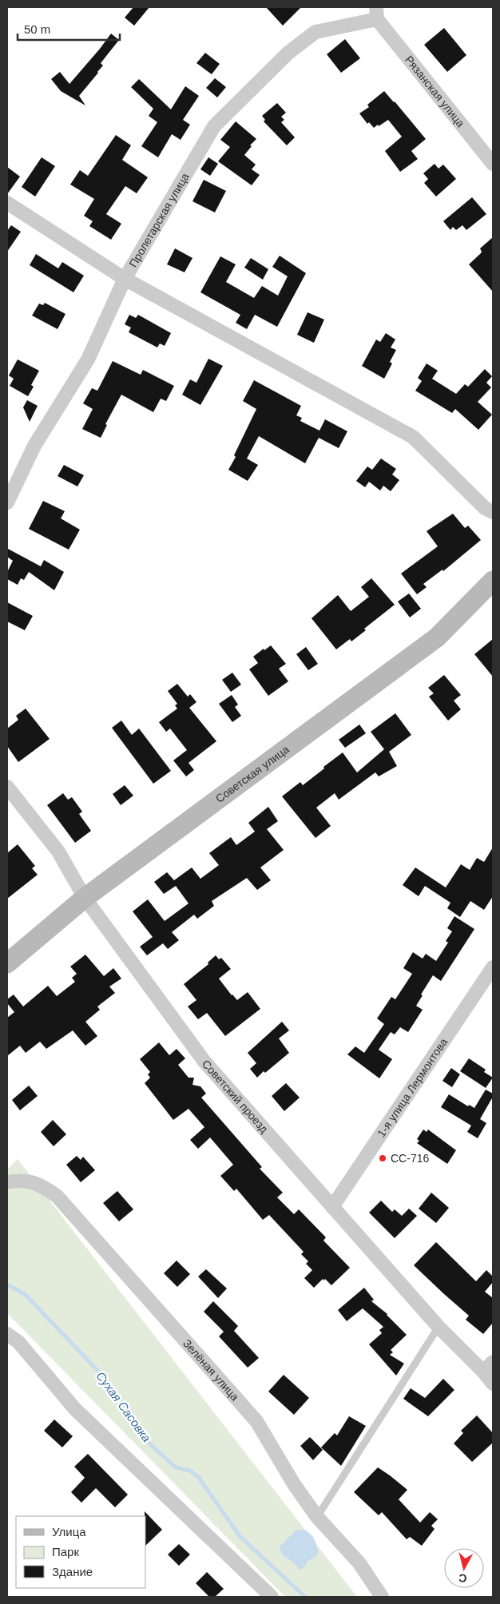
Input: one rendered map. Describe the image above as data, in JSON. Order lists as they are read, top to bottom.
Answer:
{
  "streets": {
    "street": [
      "Рязанская улица",
      "Пролетарская улица",
      "Советская улица",
      "1-я улица Лермонтова",
      "Советский проезд",
      "Зелёная улица"
    ]
  },
  "crossings": [
    ["Рязанская улица", "Пролетарская улица"],
    ["Советская улица", "Советский проезд"],
    ["1-я улица Лермонтова", "Советский проезд"]
  ],
  "water": ["Сухая Сасовка"],
  "places": ["СС-716"],
  "legend": ["Улица", "Парк", "Здание"],
  "scale_bar": "50 m",
  "north": "bottom"
}
